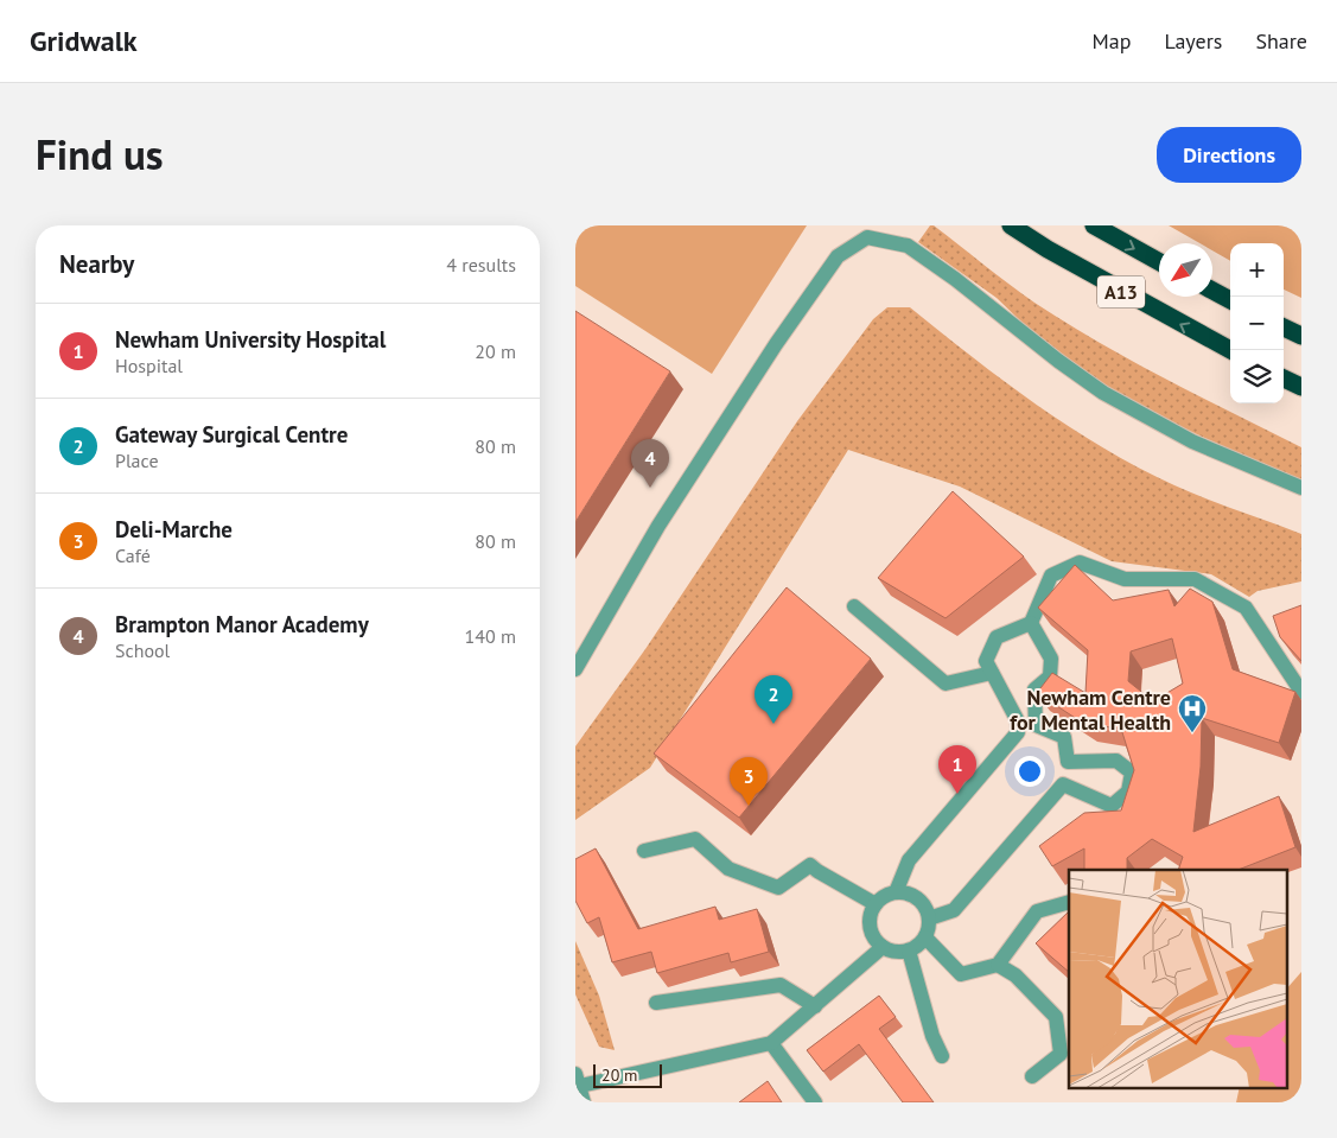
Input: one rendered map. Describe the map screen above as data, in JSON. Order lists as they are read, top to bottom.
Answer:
{
  "streets": {
    "highway": ["A13"]
  },
  "places": {
    "hospital": ["Newham Centre for Mental Health"]
  },
  "scale_bar": "20 m",
  "north": "bottom left",
  "page": {
    "header": "Gridwalk",
    "nav": ["Map", "Layers", "Share"],
    "title": "Find us",
    "buttons": "Directions",
    "heading": ["Nearby", "4 results"],
    "map_buttons": ["+", "−"],
    "list": [
      {
        "mark": "1",
        "name": "Newham University Hospital",
        "note": "Hospital",
        "value": "20 m"
      },
      {
        "mark": "2",
        "name": "Gateway Surgical Centre",
        "note": "Place",
        "value": "80 m"
      },
      {
        "mark": "3",
        "name": "Deli-Marche",
        "note": "Café",
        "value": "80 m"
      },
      {
        "mark": "4",
        "name": "Brampton Manor Academy",
        "note": "School",
        "value": "140 m"
      }
    ],
    "pins": [
      "4",
      "2",
      "1",
      "3"
    ],
    "scale": "20 m"
  }
}
